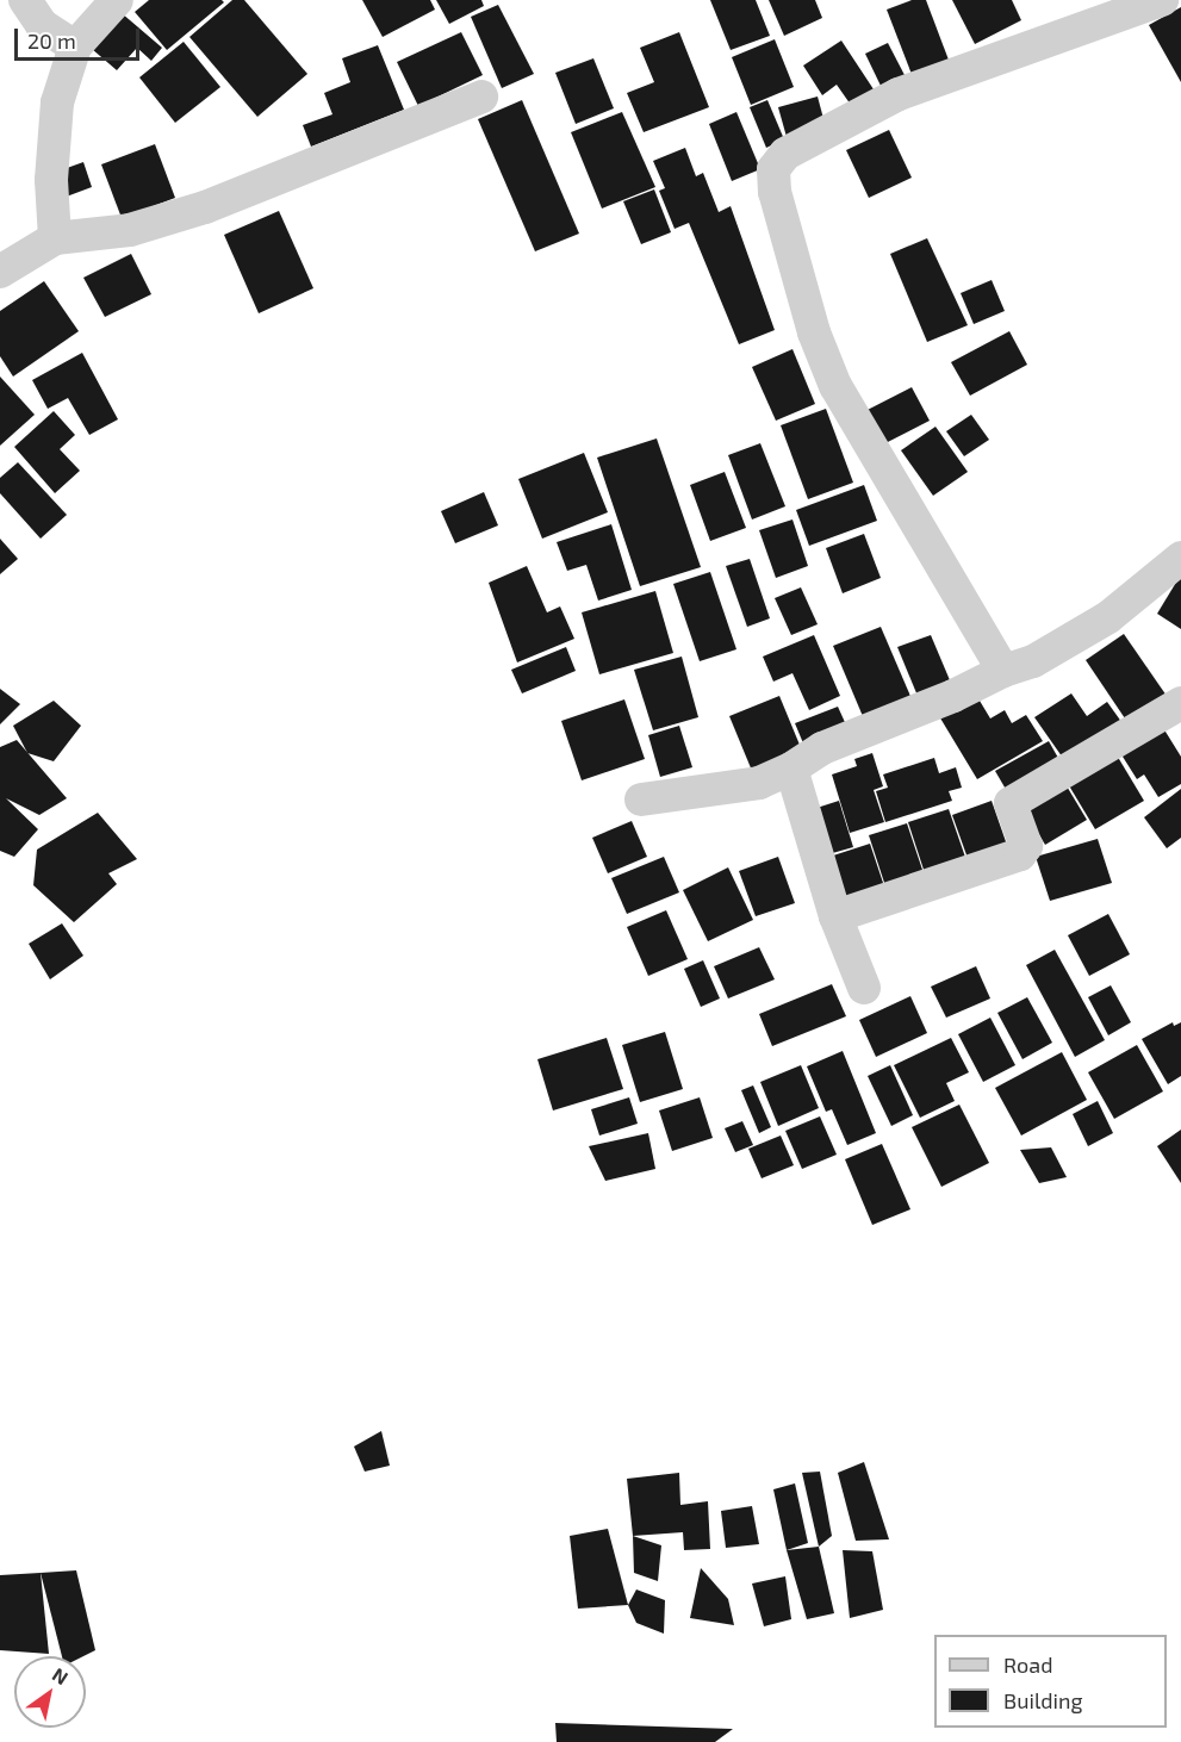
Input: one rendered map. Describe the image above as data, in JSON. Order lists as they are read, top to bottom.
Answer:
{
  "legend": ["Road", "Building"],
  "scale_bar": "20 m",
  "north": "top right"
}
